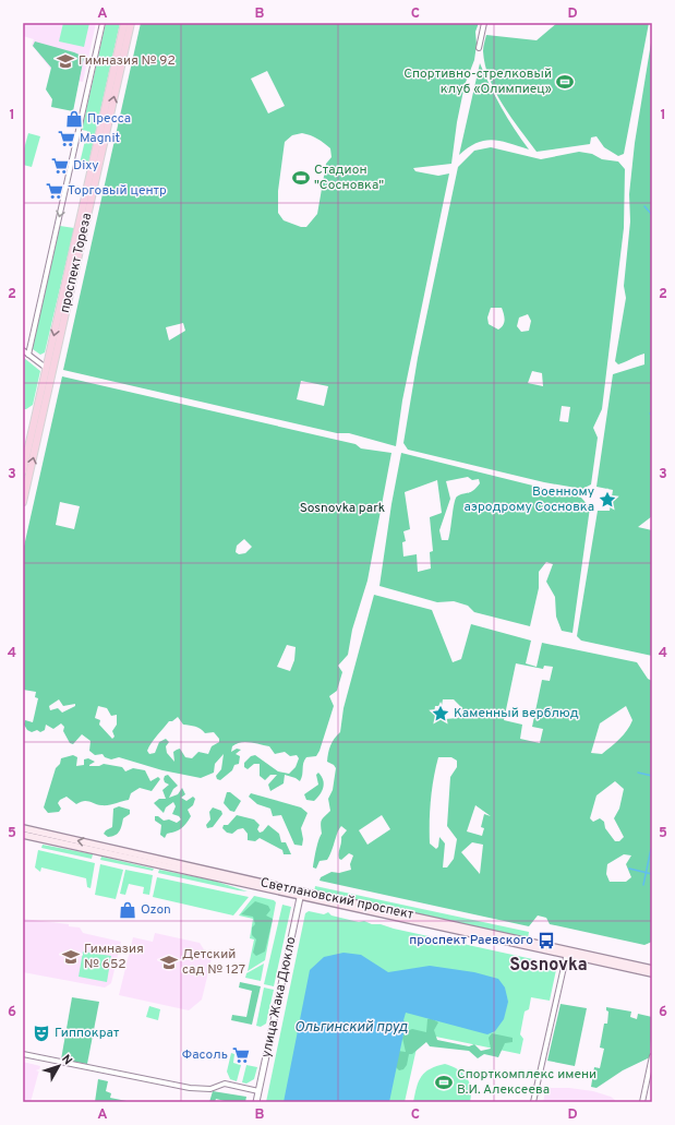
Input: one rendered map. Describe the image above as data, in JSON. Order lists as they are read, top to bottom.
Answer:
{
  "streets": {
    "main road": ["проспект Тореза", "Светлановский проспект"],
    "street": ["улица Жака Дюкло"]
  },
  "crossings": [
    ["Светлановский проспект", "улица Жака Дюкло"]
  ],
  "districts": ["Sosnovka"],
  "water": ["Ольгинский пруд"],
  "parks": ["Sosnovka park"],
  "places": {
    "school or university": ["Гимназия № 92", "Гимназия № 652", "Детский сад № 127"],
    "sports": ["Спортивно-стрелковый клуб «Олимпиец»", "Стадион \"Сосновка\"", "Спорткомплекс имени В.И. Алексеева"],
    "shop": ["Пресса", "Ozon"],
    "supermarket": [
      "Magnit",
      "Dixy",
      "Торговый центр",
      "Фасоль"
    ],
    "place": ["Военному аэродрому Сосновка", "Каменный верблюд"],
    "bus stop": ["проспект Раевского"],
    "theatre": ["Гиппократ"]
  },
  "north": "top right",
  "grid": {
    "columns": [
      "A",
      "B",
      "C",
      "D"
    ],
    "rows": [
      "1",
      "2",
      "3",
      "4",
      "5",
      "6"
    ]
  }
}
